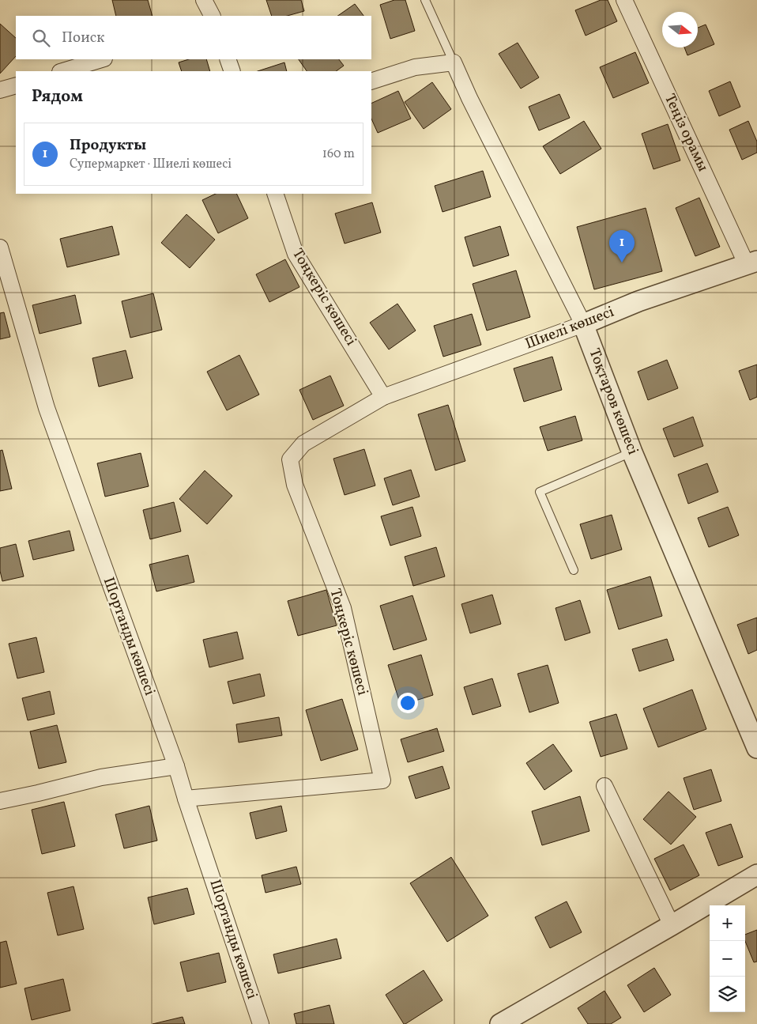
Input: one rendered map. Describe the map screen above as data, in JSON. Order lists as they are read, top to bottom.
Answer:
{
  "streets": {
    "street": [
      "Теңіз орамы",
      "Тоңкерiс көшесі",
      "Шиелі көшесі",
      "Тоқтаров көшесі",
      "Шортанды көшесі"
    ]
  },
  "crossings": [
    ["Теңіз орамы", "Шиелі көшесі"],
    ["Тоңкерiс көшесі", "Шиелі көшесі"],
    ["Тоңкерiс көшесі", "Шортанды көшесі"],
    ["Шиелі көшесі", "Тоқтаров көшесі"]
  ],
  "north": "right",
  "page": {
    "search": "Поиск",
    "heading": "Рядом",
    "list": [
      {
        "mark": "1",
        "name": "Продукты",
        "note": "Супермаркет · Шиелі көшесі",
        "value": "160 m"
      }
    ],
    "pins": "1",
    "map_buttons": ["+", "−"]
  }
}
